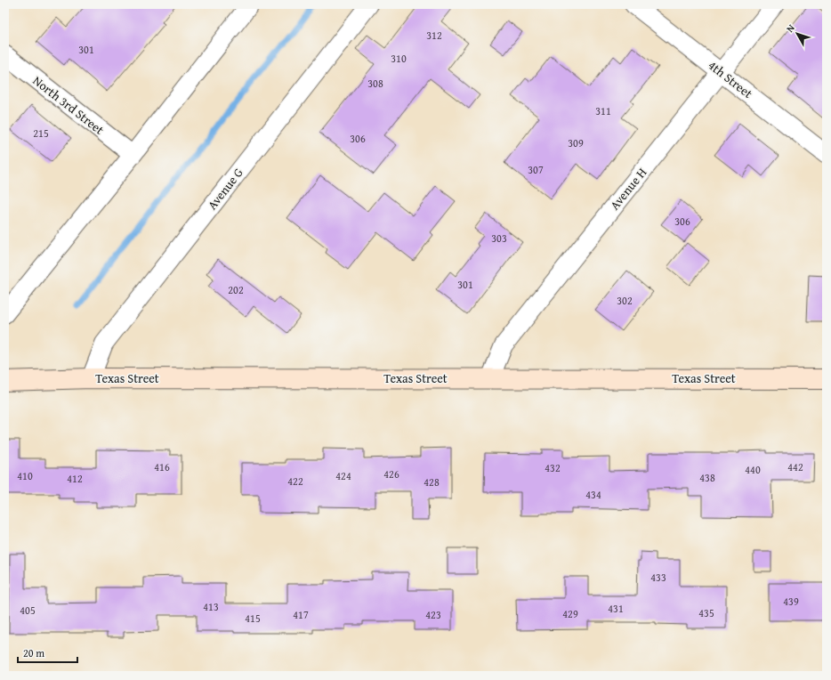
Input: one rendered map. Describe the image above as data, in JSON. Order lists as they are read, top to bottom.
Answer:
{
  "streets": {
    "street": [
      "4th Street",
      "North 3rd Street",
      "Avenue G",
      "Avenue H",
      "Texas Street"
    ]
  },
  "crossings": [
    ["4th Street", "Avenue H"],
    ["Avenue G", "Texas Street"],
    ["Avenue H", "Texas Street"]
  ],
  "house_numbers": [
    "312",
    "301",
    "310",
    "308",
    "311",
    "215",
    "306",
    "309",
    "307",
    "306",
    "303",
    "301",
    "202",
    "302",
    "416",
    "442",
    "432",
    "440",
    "426",
    "410",
    "424",
    "438",
    "412",
    "422",
    "428",
    "434",
    "433",
    "439",
    "413",
    "431",
    "405",
    "435",
    "429",
    "417",
    "423",
    "415"
  ],
  "scale_bar": "20 m",
  "north": "top left"
}
